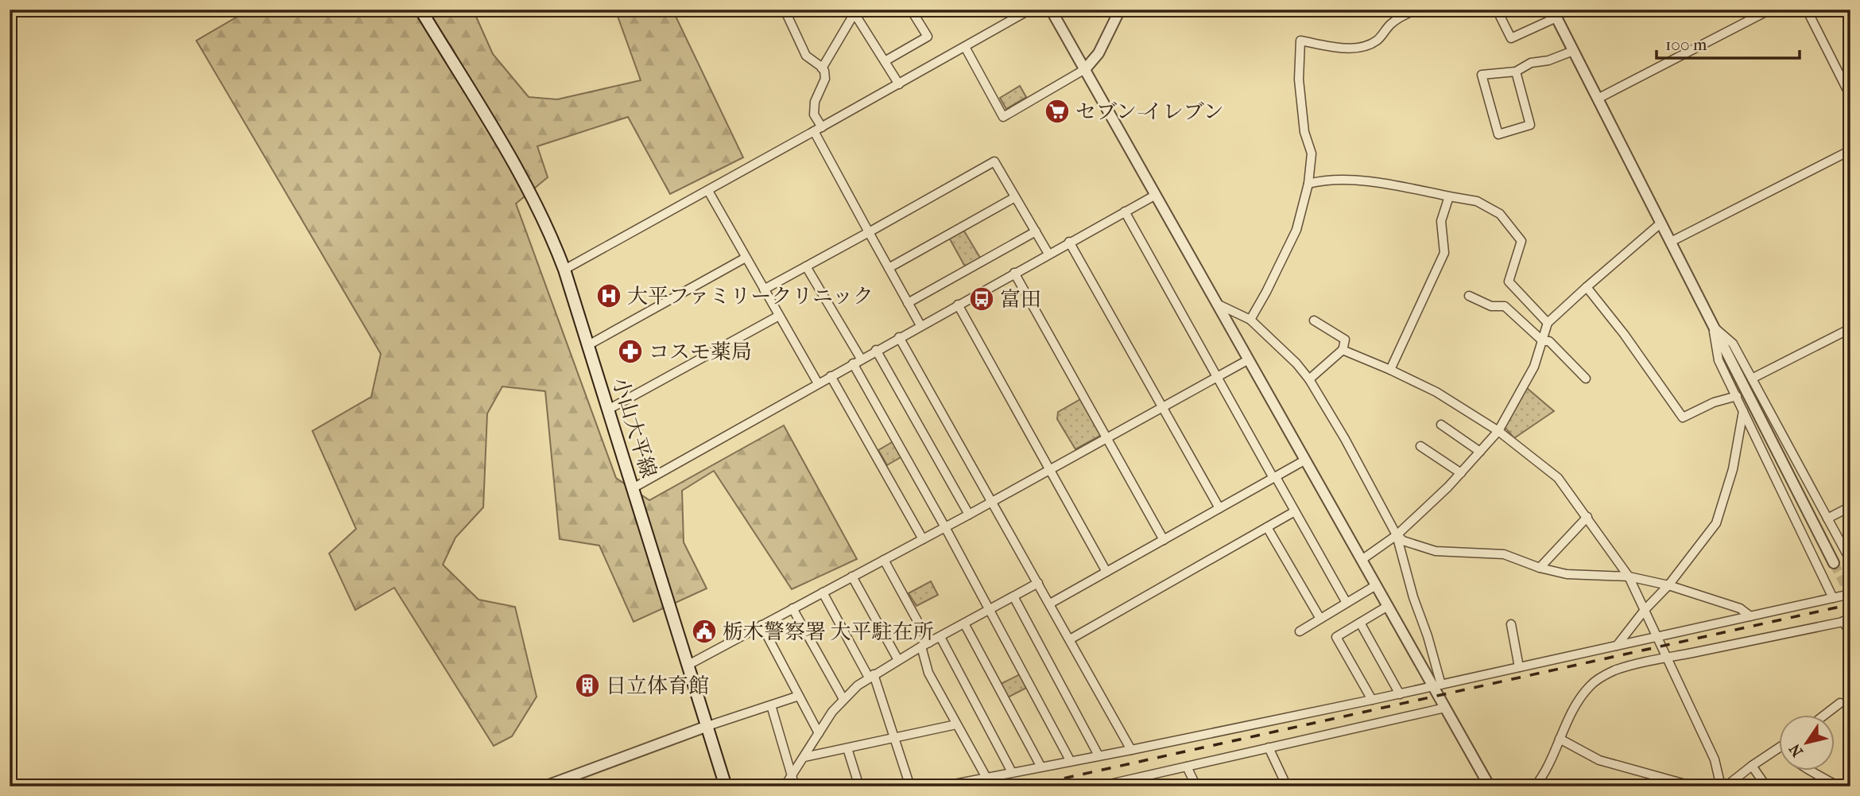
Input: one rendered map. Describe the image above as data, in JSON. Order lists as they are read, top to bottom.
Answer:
{
  "streets": {
    "main road": ["小山大平線"]
  },
  "places": {
    "supermarket": ["セブン-イレブン"],
    "hospital": ["大平ファミリークリニック"],
    "bus stop": ["富田"],
    "pharmacy": ["コスモ薬局"],
    "public building": ["栃木警察署 大平駐在所"],
    "building": ["日立体育館"]
  },
  "scale_bar": "100 m",
  "north": "bottom left"
}
